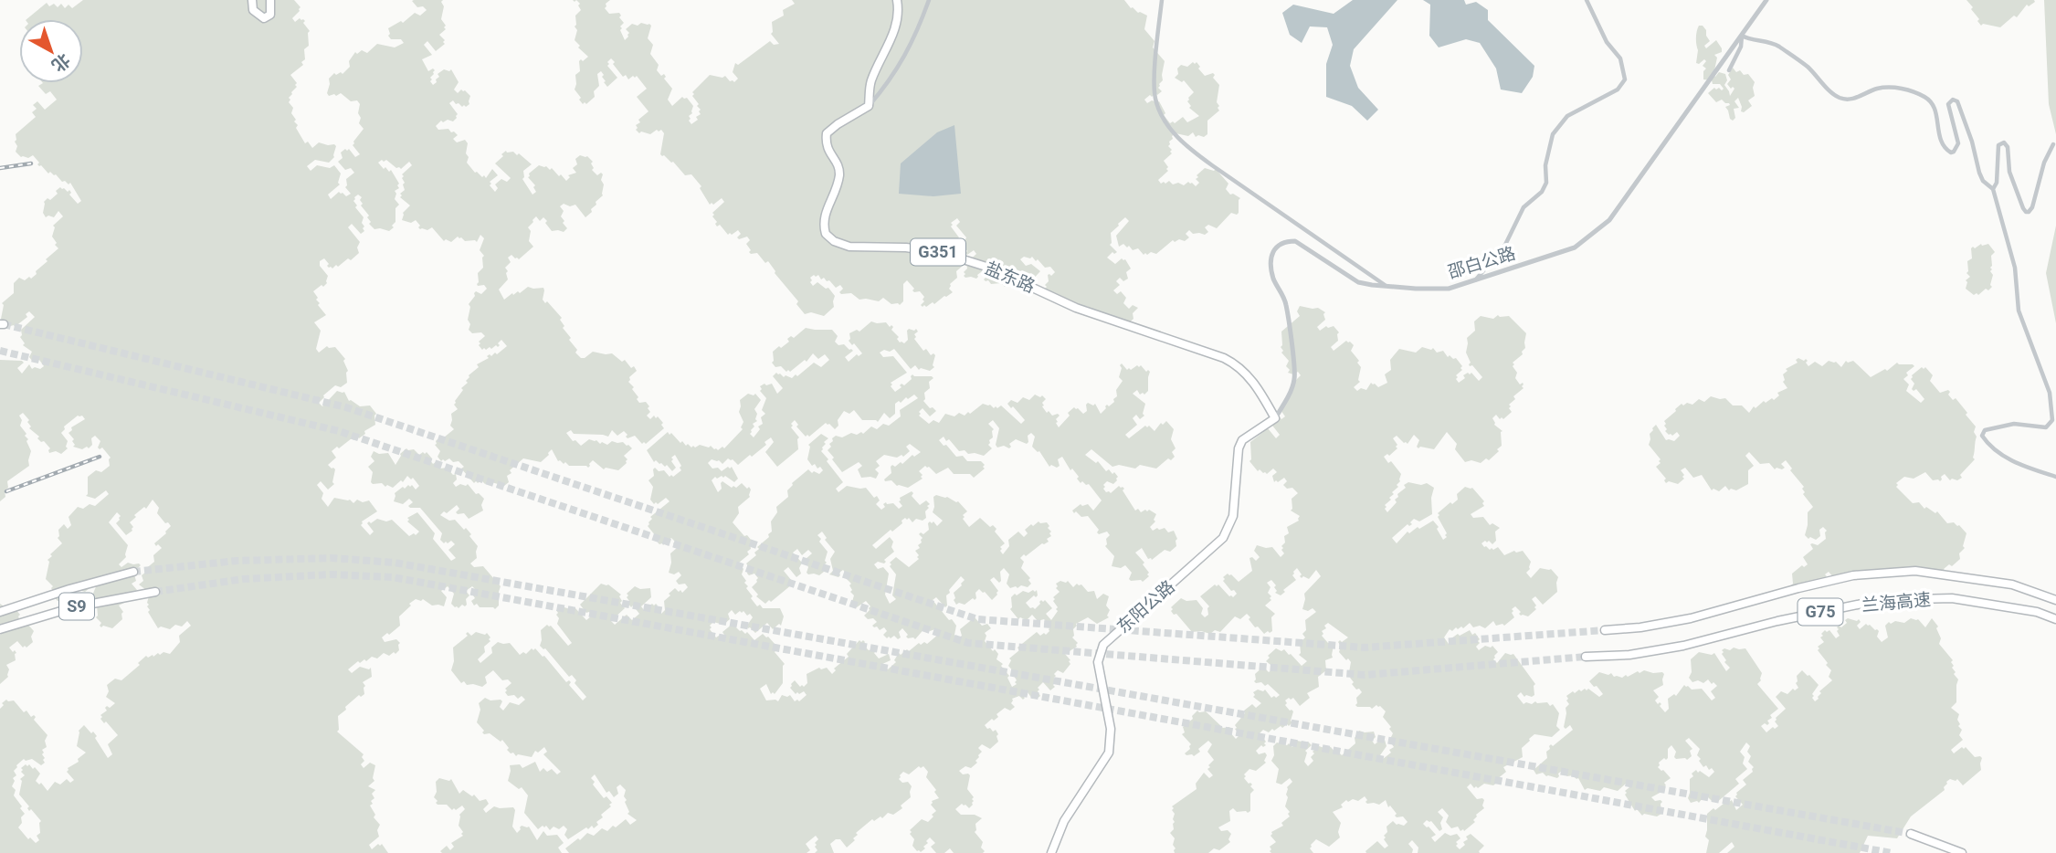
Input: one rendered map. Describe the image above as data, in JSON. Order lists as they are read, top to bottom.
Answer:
{
  "streets": {
    "highway": [
      "G351",
      "盐东路",
      "兰海高速",
      "S9",
      "东阳公路",
      "G75"
    ],
    "street": ["邵白公路"]
  },
  "crossings": [
    ["邵白公路", "盐东路"],
    ["邵白公路", "东阳公路"],
    ["盐东路", "东阳公路"]
  ],
  "north": "bottom right"
}
